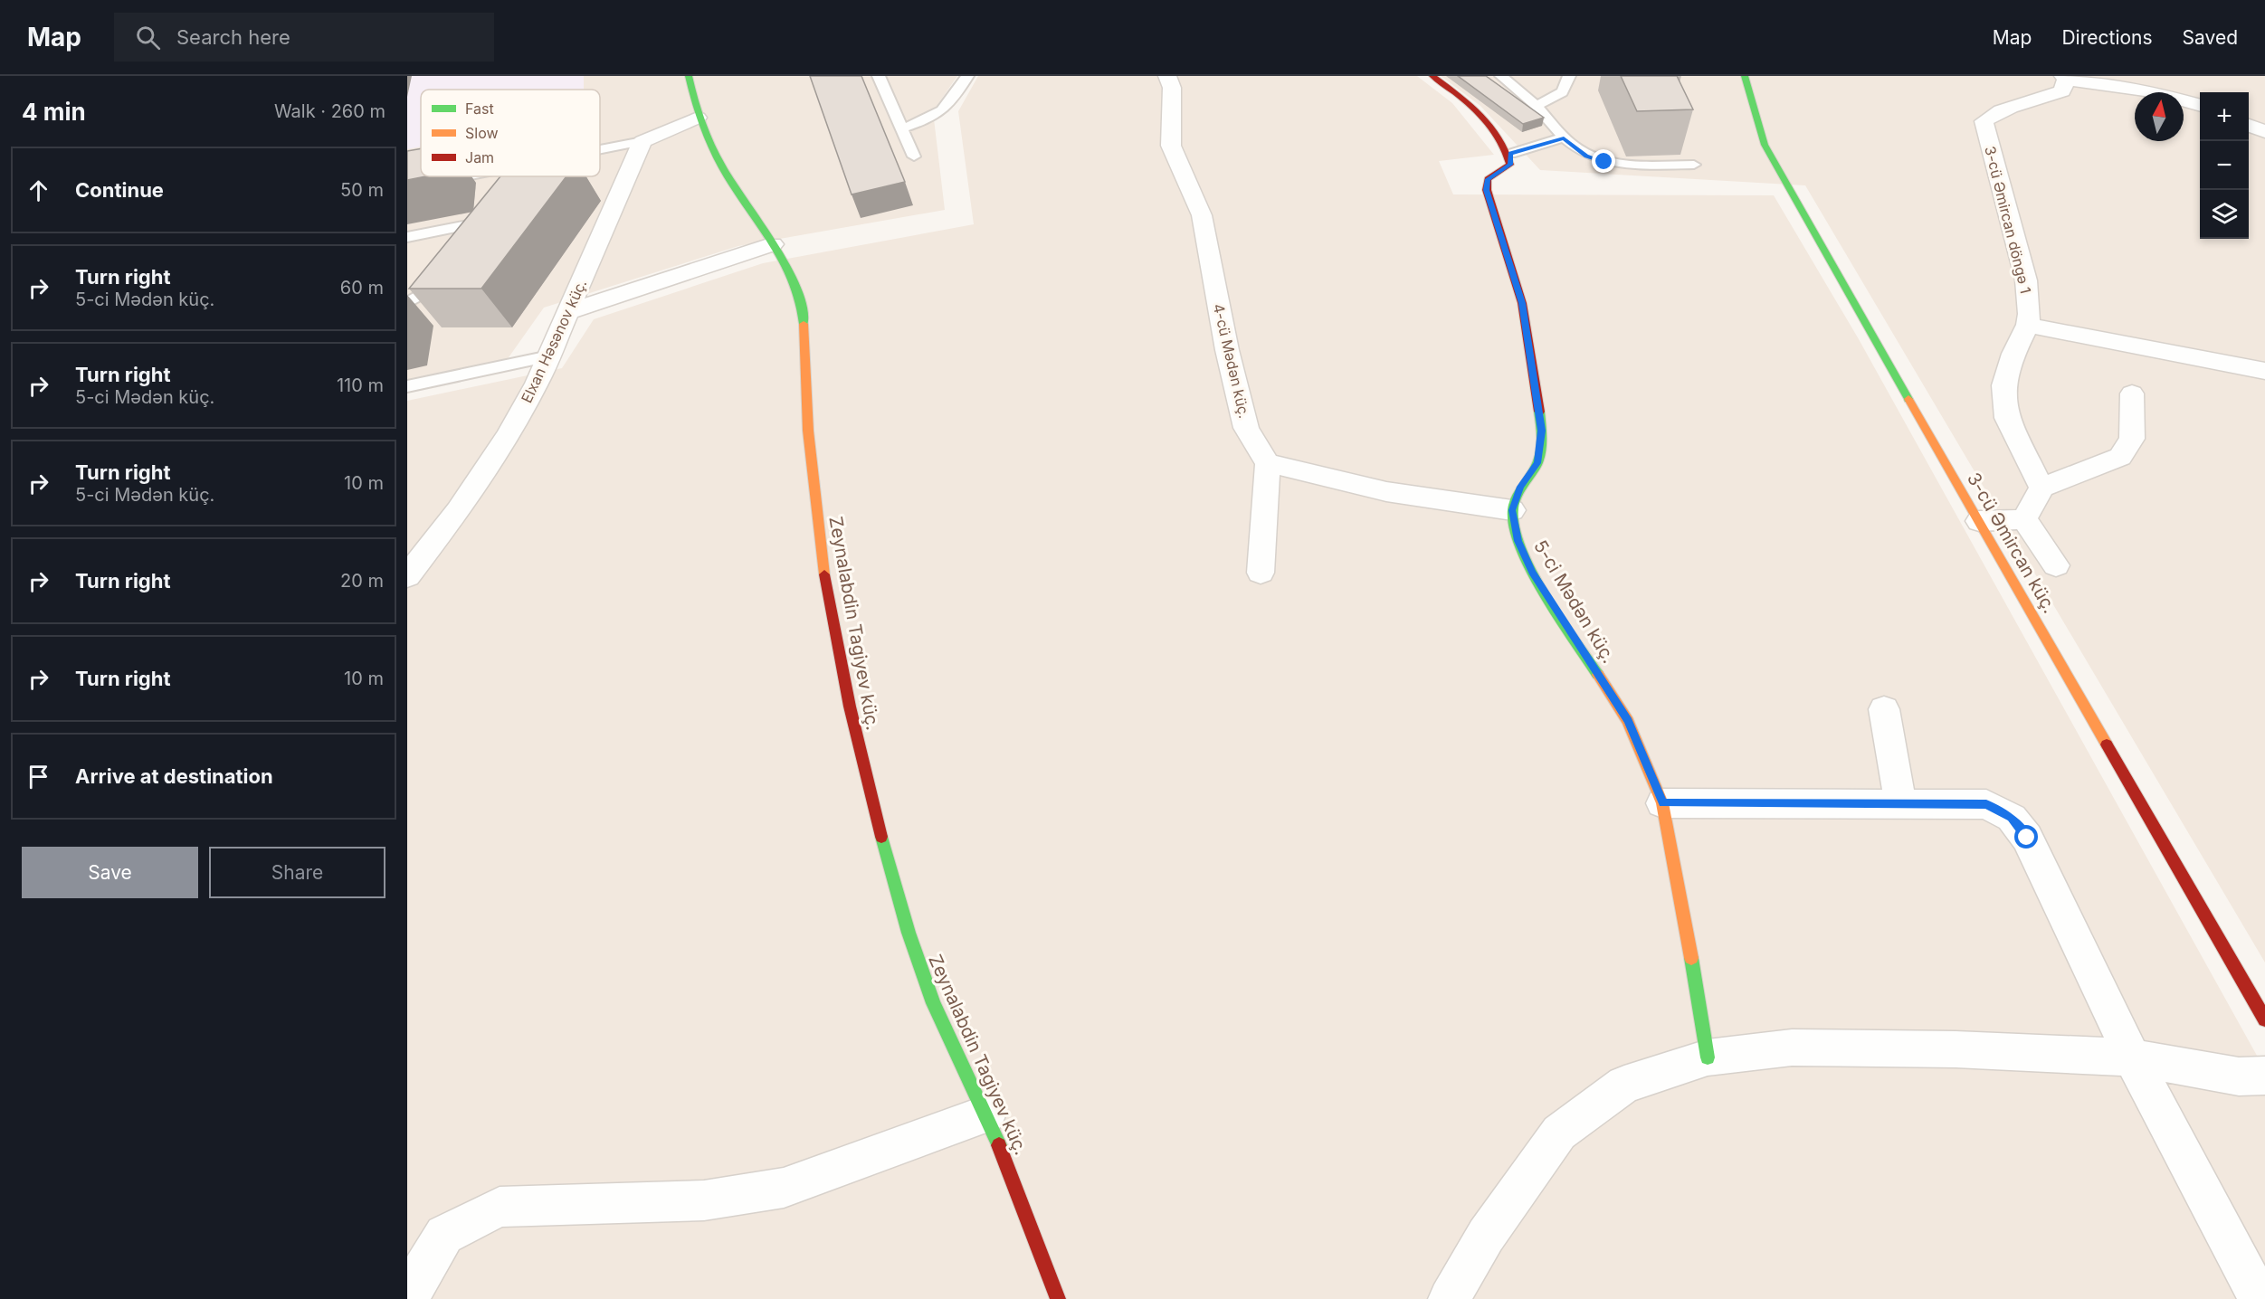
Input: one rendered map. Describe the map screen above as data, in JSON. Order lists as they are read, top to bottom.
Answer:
{
  "streets": {
    "street": [
      "3-cü Əmircan döngə 1",
      "Elxan Həsənov küç.",
      "4-cü Mədən küç.",
      "3-cü Əmircan küç.",
      "5-ci Mədən küç.",
      "Zeynalabdin Tagiyev küç."
    ]
  },
  "legend": ["Fast", "Slow", "Jam"],
  "north": "top",
  "page": {
    "header": "Map",
    "search": "Search here",
    "nav": ["Map", "Directions", "Saved"],
    "heading": ["4 min", "Walk · 260 m"],
    "map_buttons": ["+", "−"],
    "list": [
      ["Continue", "50 m"],
      ["Turn right", "5-ci Mədən küç.", "60 m"],
      ["Turn right", "5-ci Mədən küç.", "110 m"],
      ["Turn right", "5-ci Mədən küç.", "10 m"],
      ["Turn right", "20 m"],
      ["Turn right", "10 m"],
      "Arrive at destination"
    ],
    "buttons": ["Save", "Share"]
  }
}
